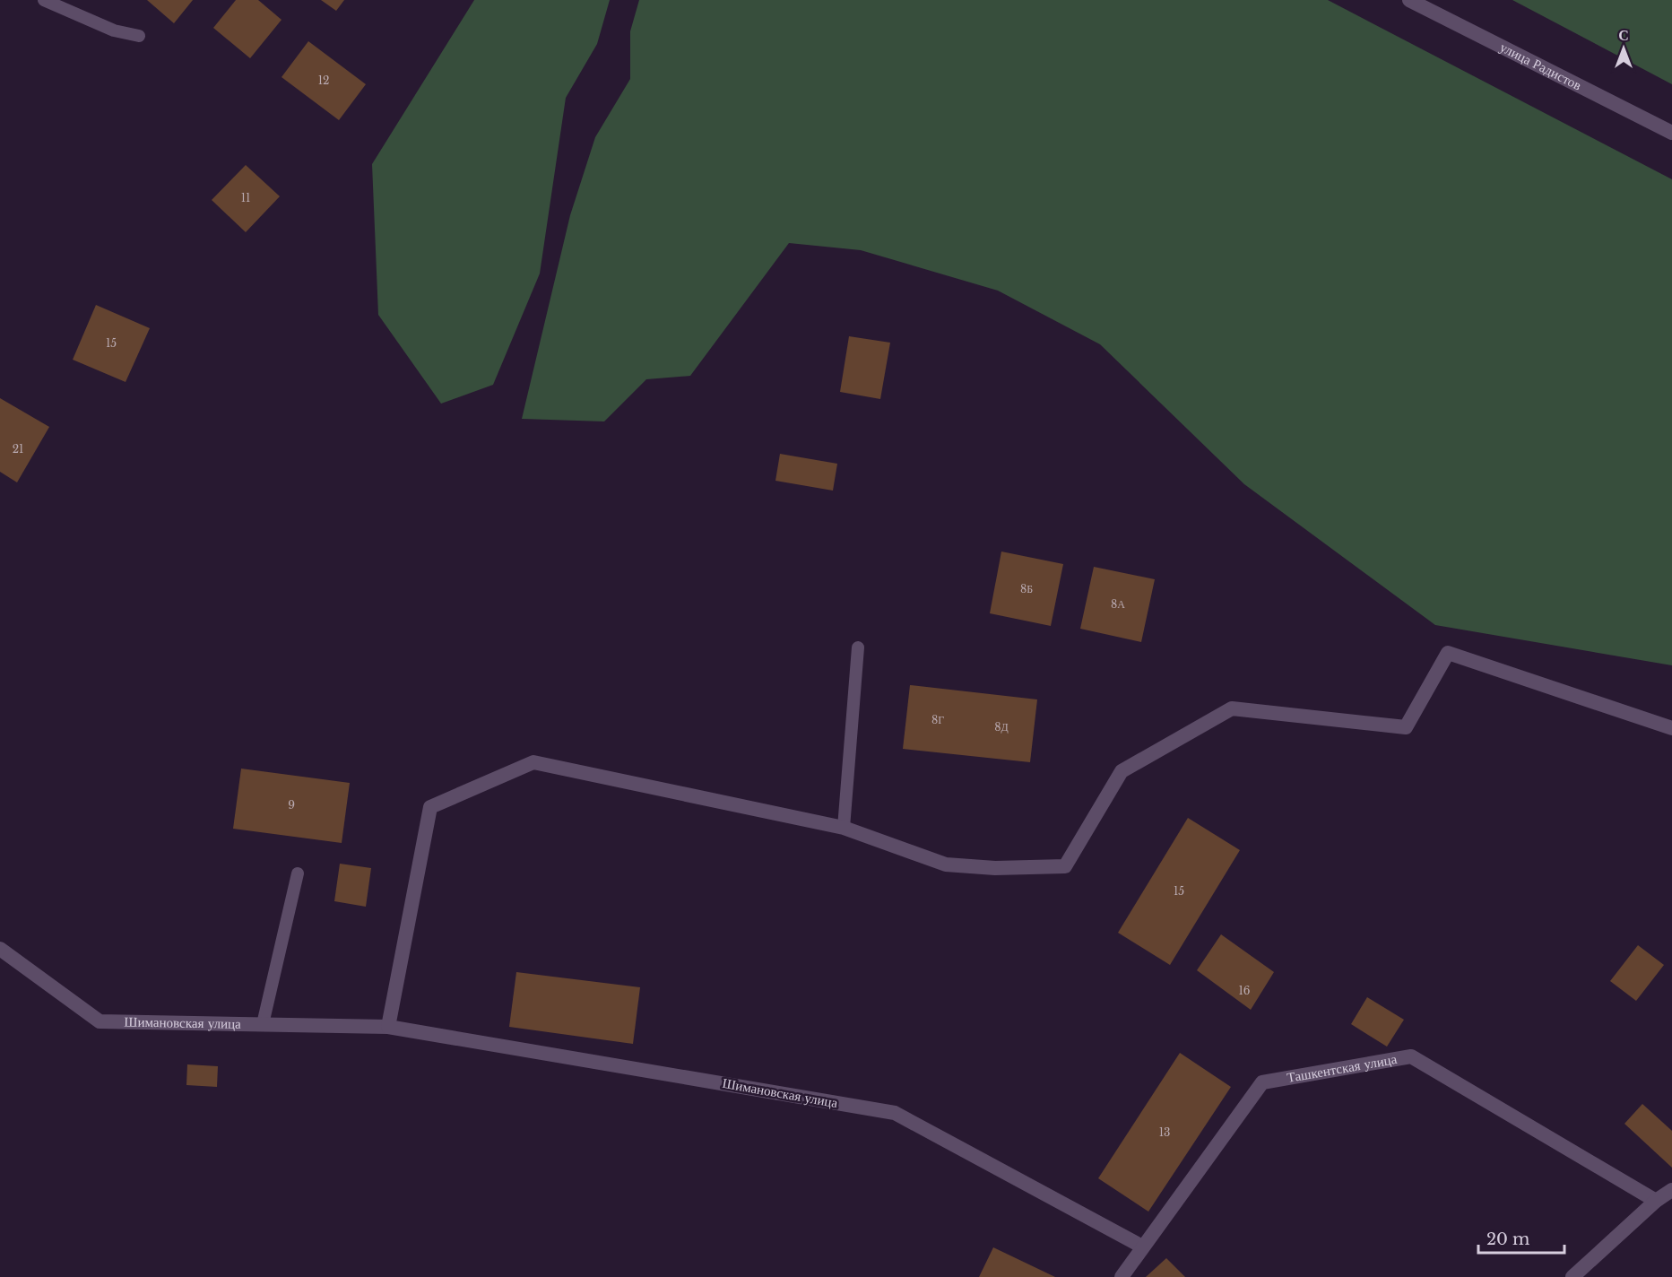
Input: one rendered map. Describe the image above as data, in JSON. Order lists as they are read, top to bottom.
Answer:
{
  "streets": {
    "street": ["улица Радистов", "Шимановская улица", "Ташкентская улица"]
  },
  "crossings": [
    ["Шимановская улица", "Ташкентская улица"]
  ],
  "house_numbers": [
    "12",
    "11",
    "15",
    "21",
    "8Б",
    "8А",
    "8Г",
    "8Д",
    "9",
    "15",
    "16",
    "13"
  ],
  "scale_bar": "20 m",
  "north": "top"
}
